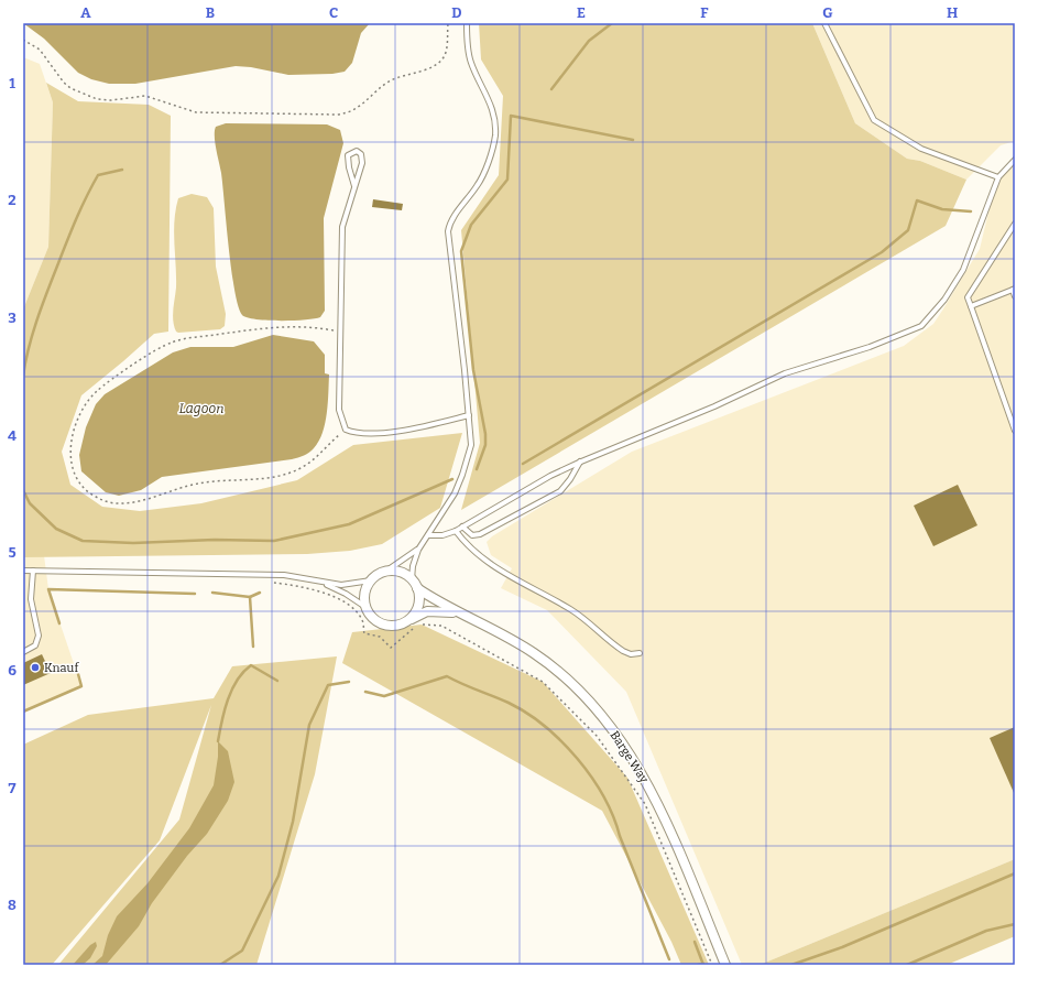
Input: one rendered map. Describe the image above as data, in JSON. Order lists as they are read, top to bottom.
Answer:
{
  "streets": {
    "street": ["Barge Way"]
  },
  "water": ["Lagoon"],
  "places": ["Knauf"],
  "grid": {
    "columns": [
      "A",
      "B",
      "C",
      "D",
      "E",
      "F",
      "G",
      "H"
    ],
    "rows": [
      "1",
      "2",
      "3",
      "4",
      "5",
      "6",
      "7",
      "8"
    ]
  }
}
